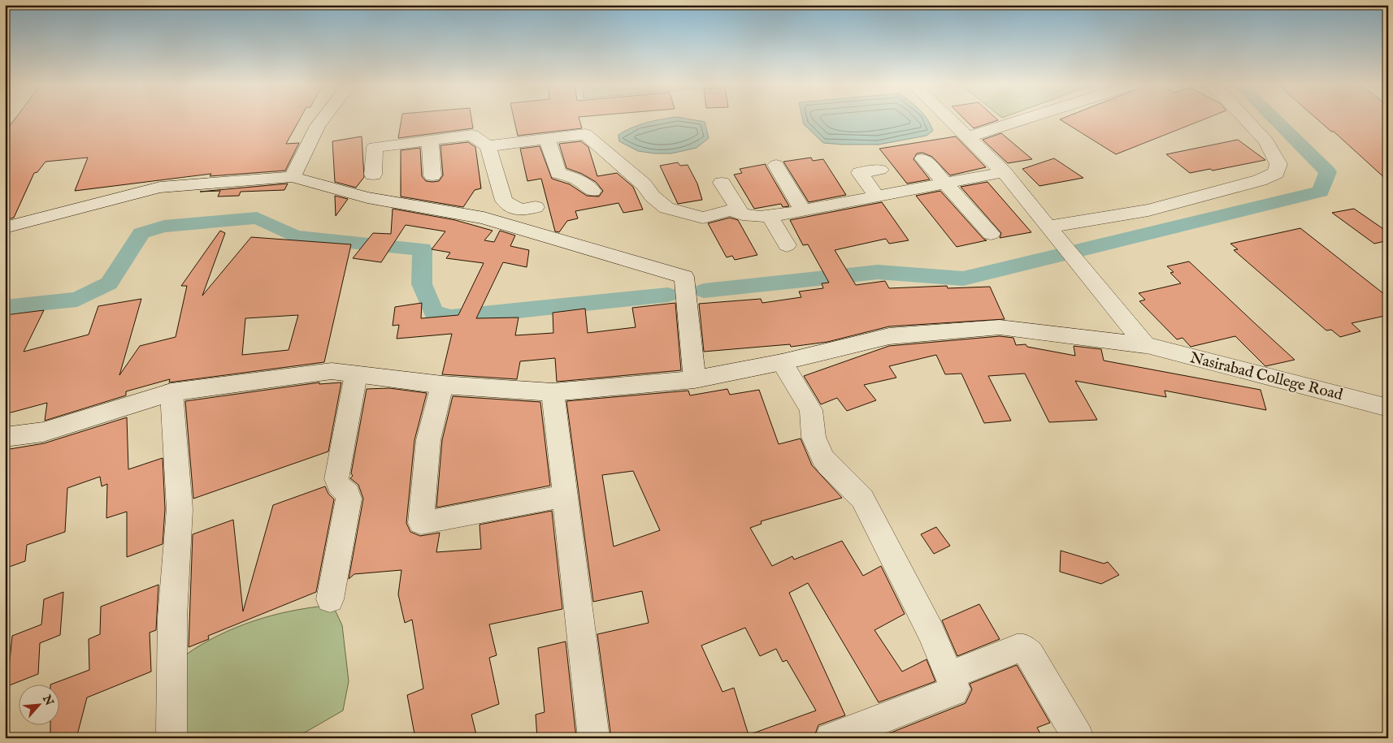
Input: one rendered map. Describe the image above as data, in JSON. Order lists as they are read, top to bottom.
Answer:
{
  "streets": {
    "street": ["Nasirabad College Road"]
  },
  "north": "top right"
}
